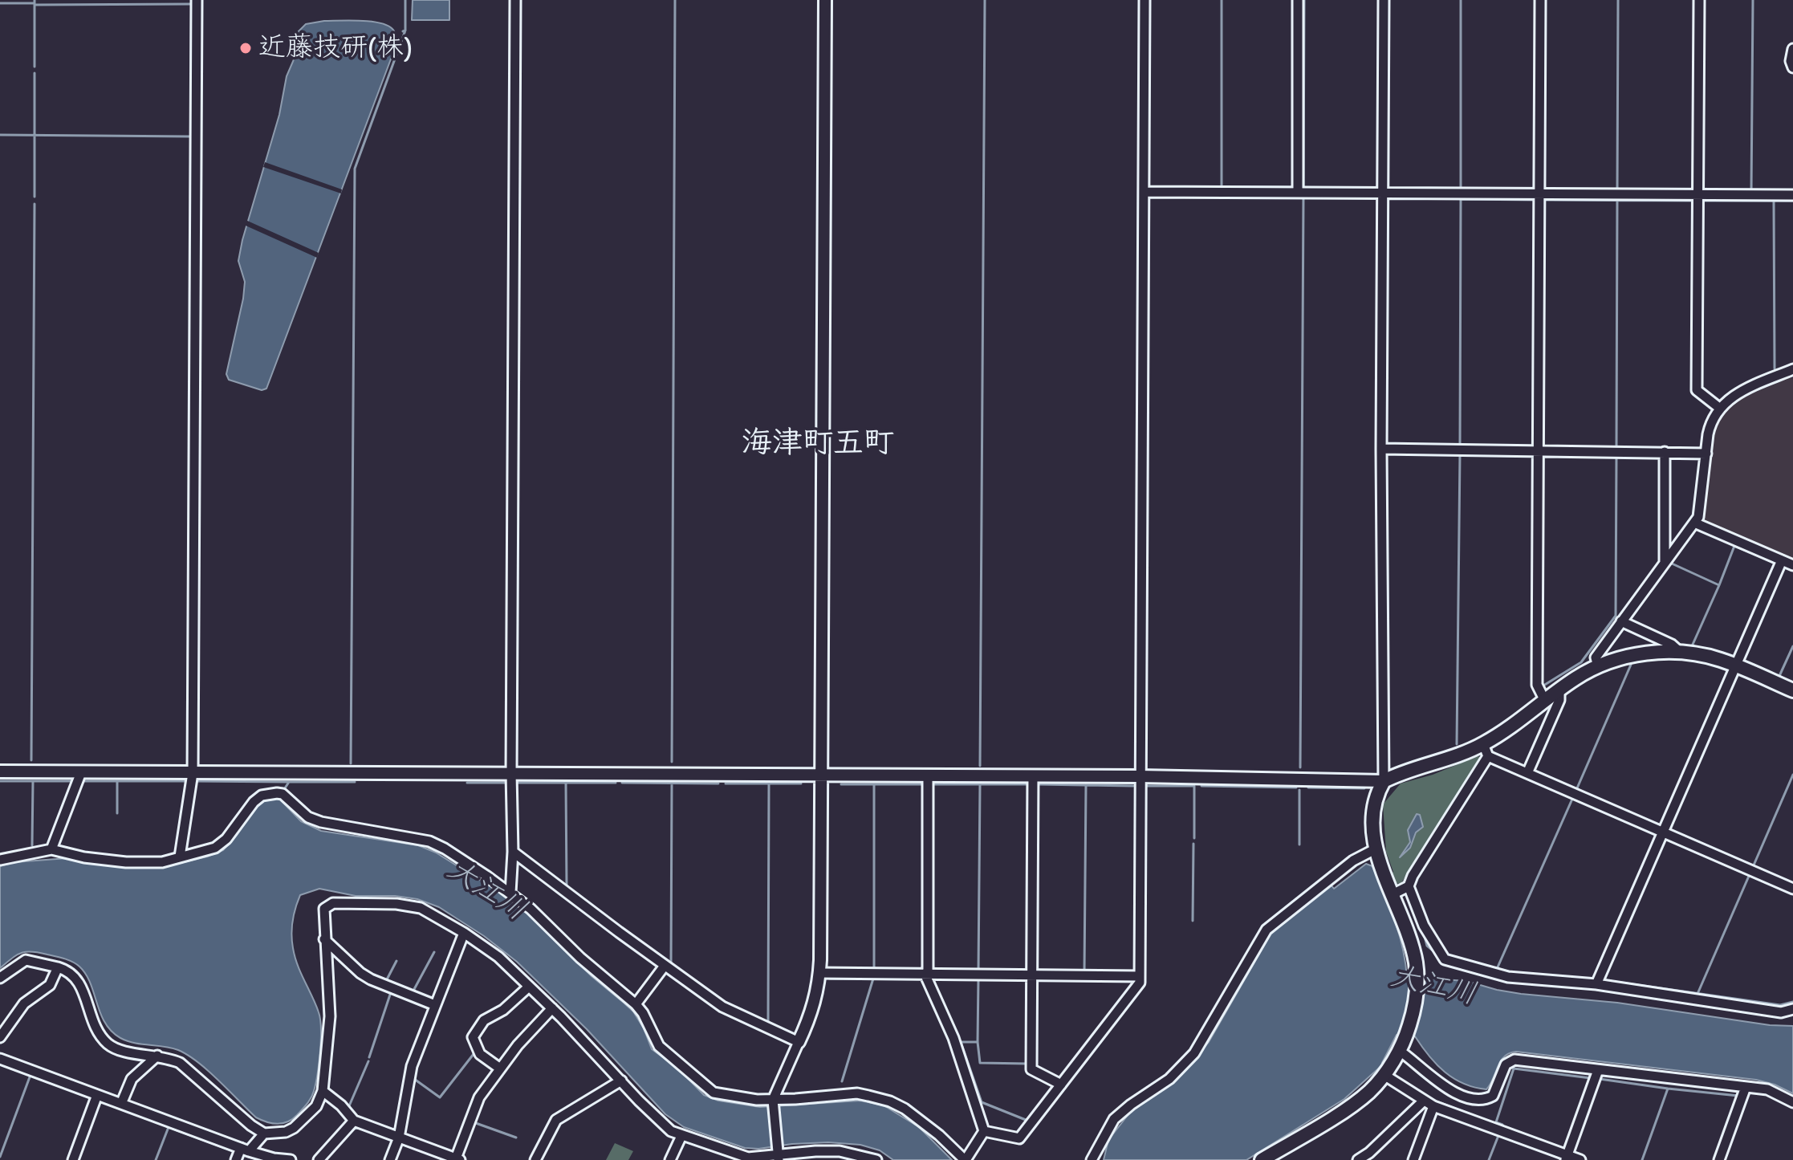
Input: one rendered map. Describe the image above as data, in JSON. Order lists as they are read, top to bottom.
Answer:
{
  "districts": ["海津町五町"],
  "water": ["大江川"],
  "places": ["近藤技研(株)"]
}
